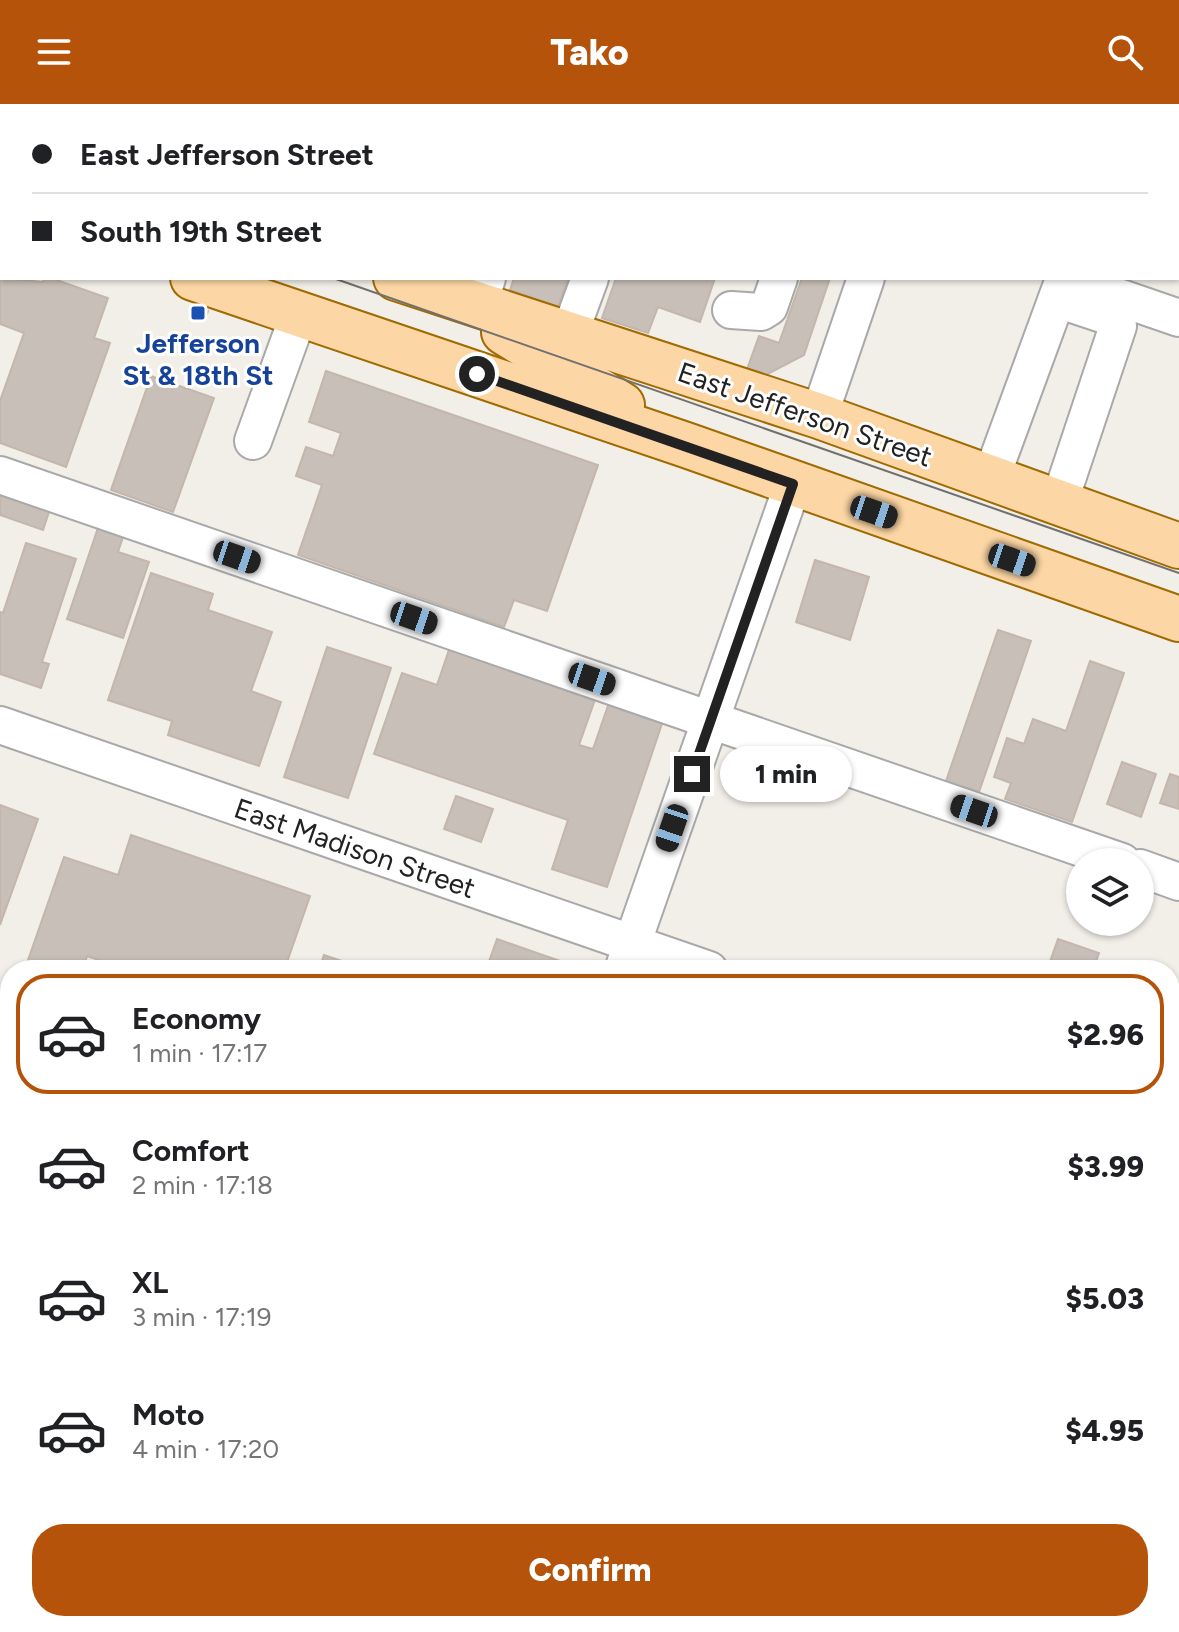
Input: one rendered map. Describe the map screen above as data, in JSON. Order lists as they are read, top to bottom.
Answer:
{
  "streets": {
    "main road": ["East Jefferson Street"],
    "street": ["East Madison Street"]
  },
  "places": {
    "transit": ["Jefferson St & 18th St"]
  },
  "page": {
    "header": "Tako",
    "banner": ["East Jefferson Street", "South 19th Street"],
    "bubble": "1 min",
    "list": [
      {
        "name": "Economy",
        "note": "1 min · 17:17",
        "value": "$2.96"
      },
      {
        "name": "Comfort",
        "note": "2 min · 17:18",
        "value": "$3.99"
      },
      {
        "name": "XL",
        "note": "3 min · 17:19",
        "value": "$5.03"
      },
      {
        "name": "Moto",
        "note": "4 min · 17:20",
        "value": "$4.95"
      }
    ],
    "buttons": "Confirm"
  }
}
